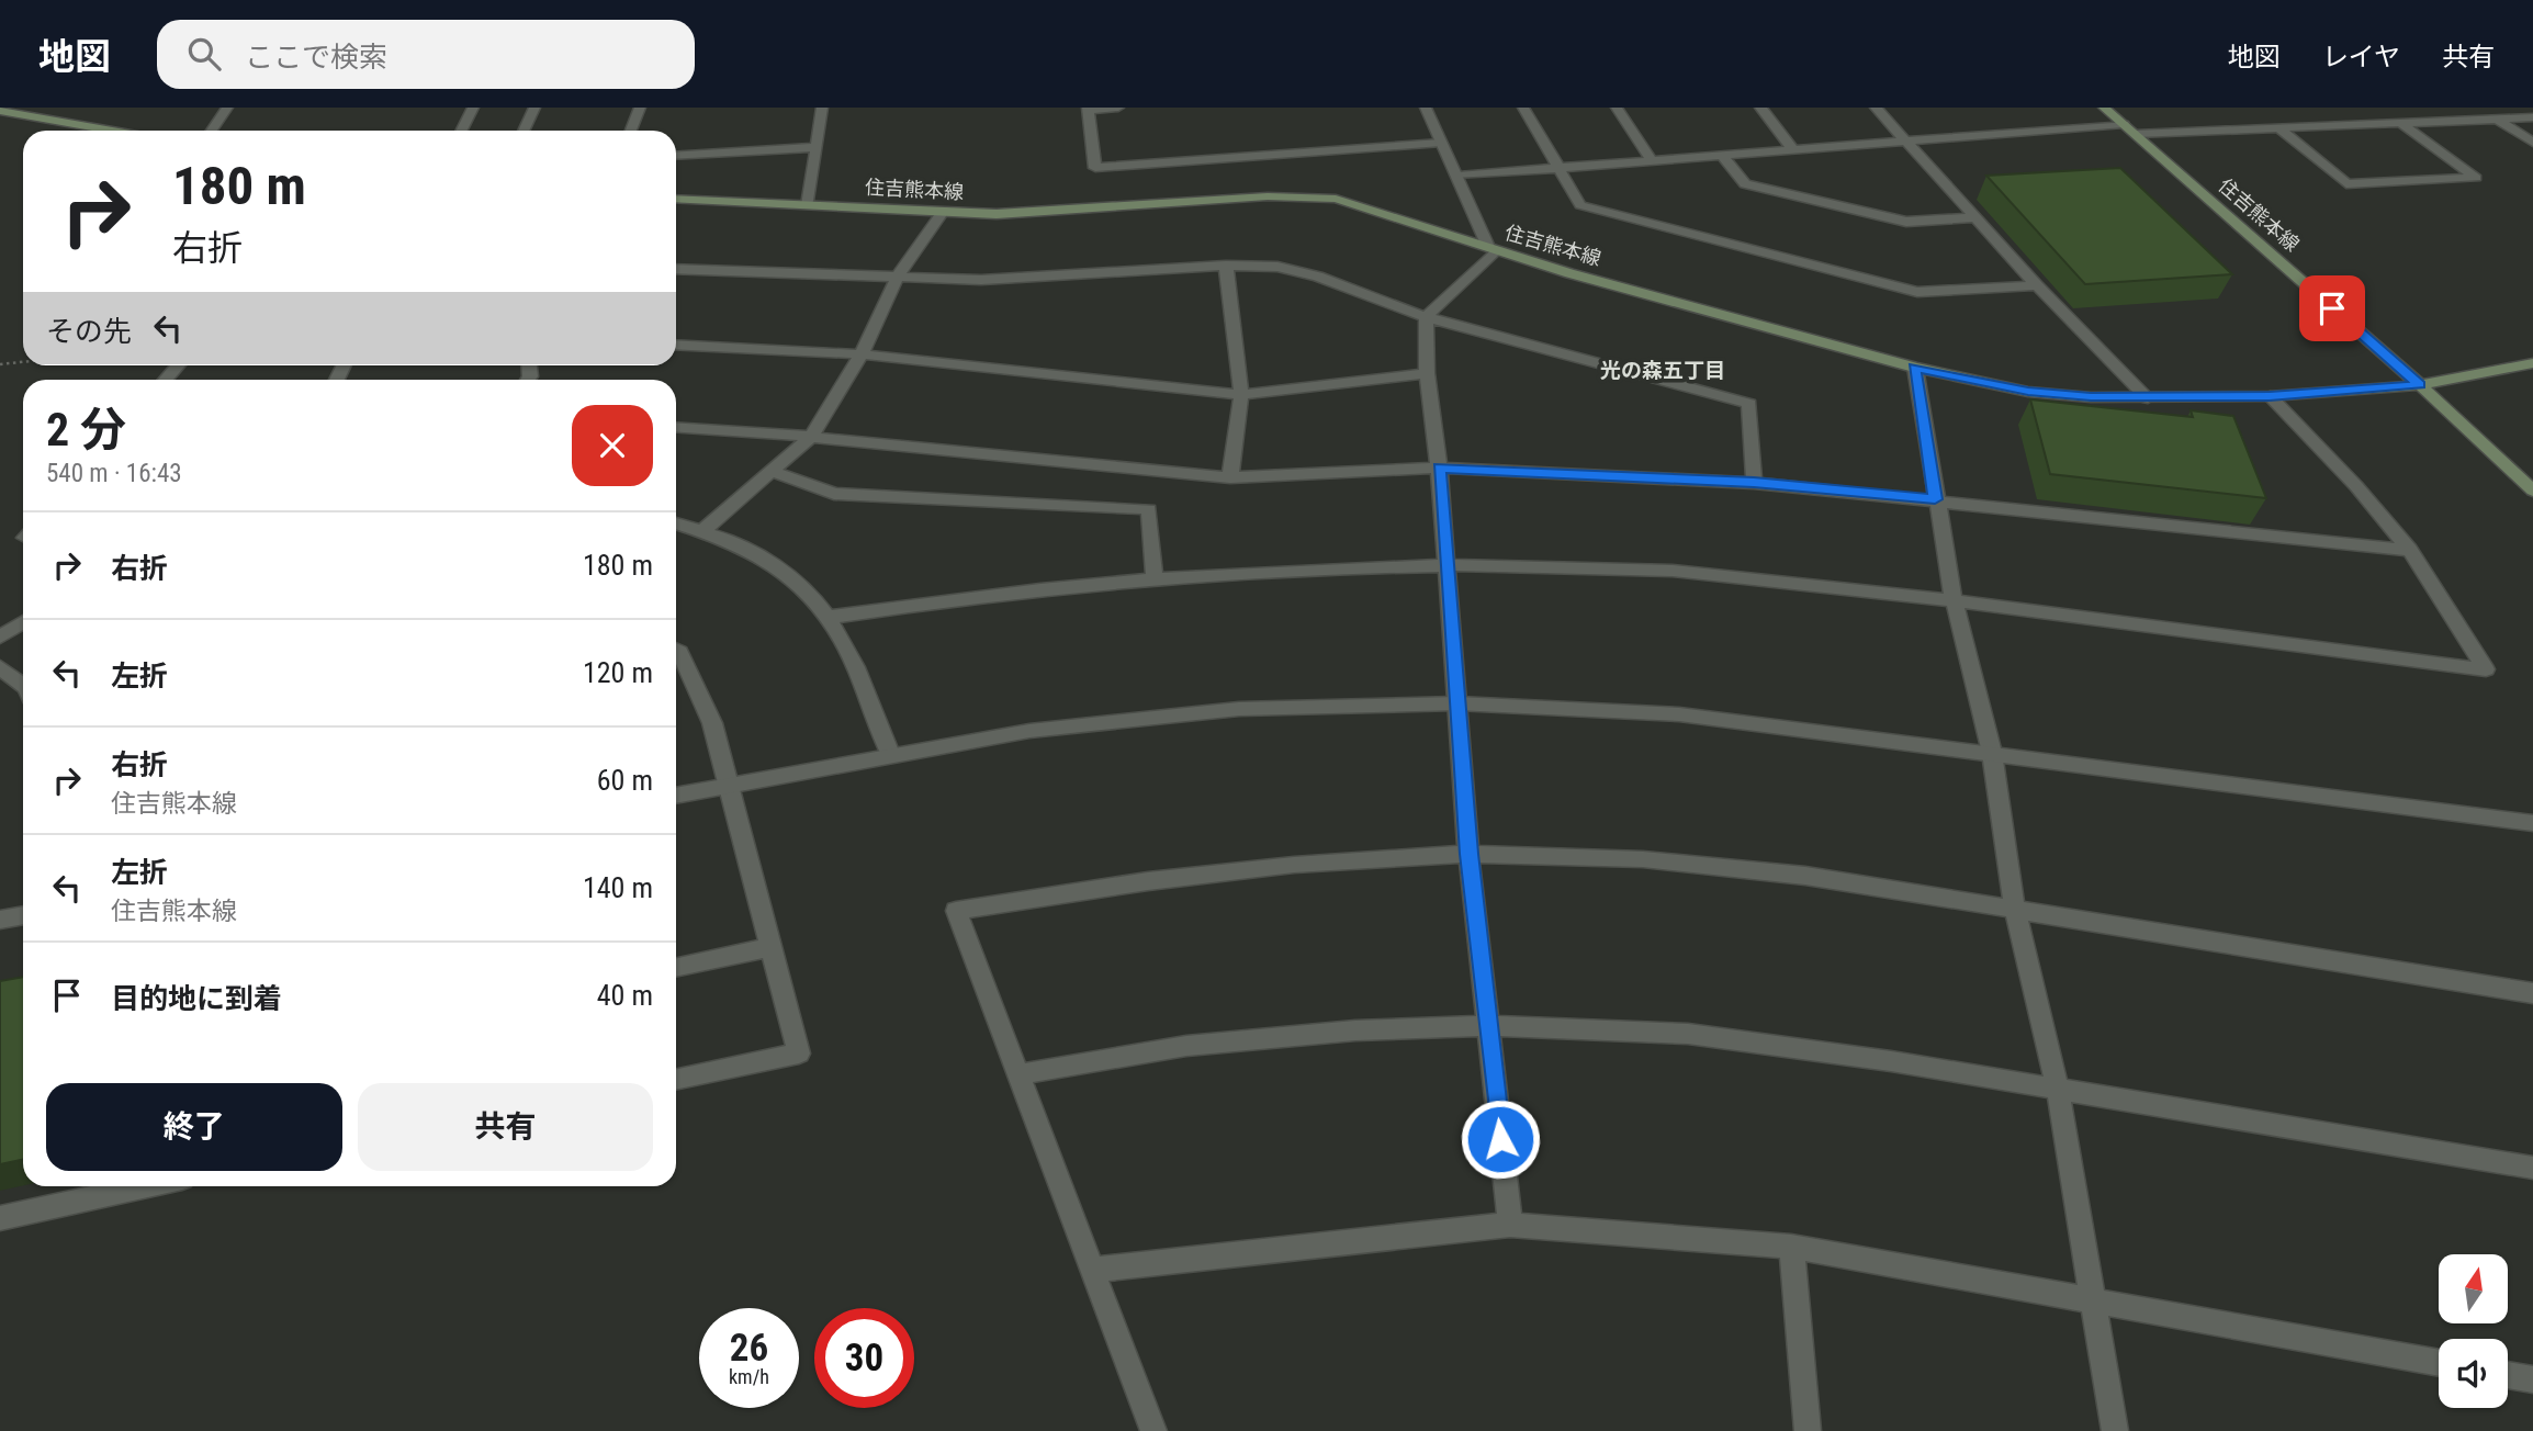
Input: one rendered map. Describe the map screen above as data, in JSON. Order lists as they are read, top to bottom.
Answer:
{
  "streets": {
    "main road": ["住吉熊本線"]
  },
  "districts": ["光の森五丁目"],
  "north": "top",
  "page": {
    "header": "地図",
    "search": "ここで検索",
    "nav": ["地図", "レイヤ", "共有"],
    "turn": ["180 m", "右折"],
    "then": "その先",
    "heading": ["2 分", "540 m · 16:43"],
    "list": [
      {
        "name": "右折",
        "value": "180 m"
      },
      {
        "name": "左折",
        "value": "120 m"
      },
      {
        "name": "右折",
        "note": "住吉熊本線",
        "value": "60 m"
      },
      {
        "name": "左折",
        "note": "住吉熊本線",
        "value": "140 m"
      },
      {
        "name": "目的地に到着",
        "value": "40 m"
      }
    ],
    "buttons": ["終了", "共有"],
    "speed": "26 km/h",
    "limit": "30"
  }
}
